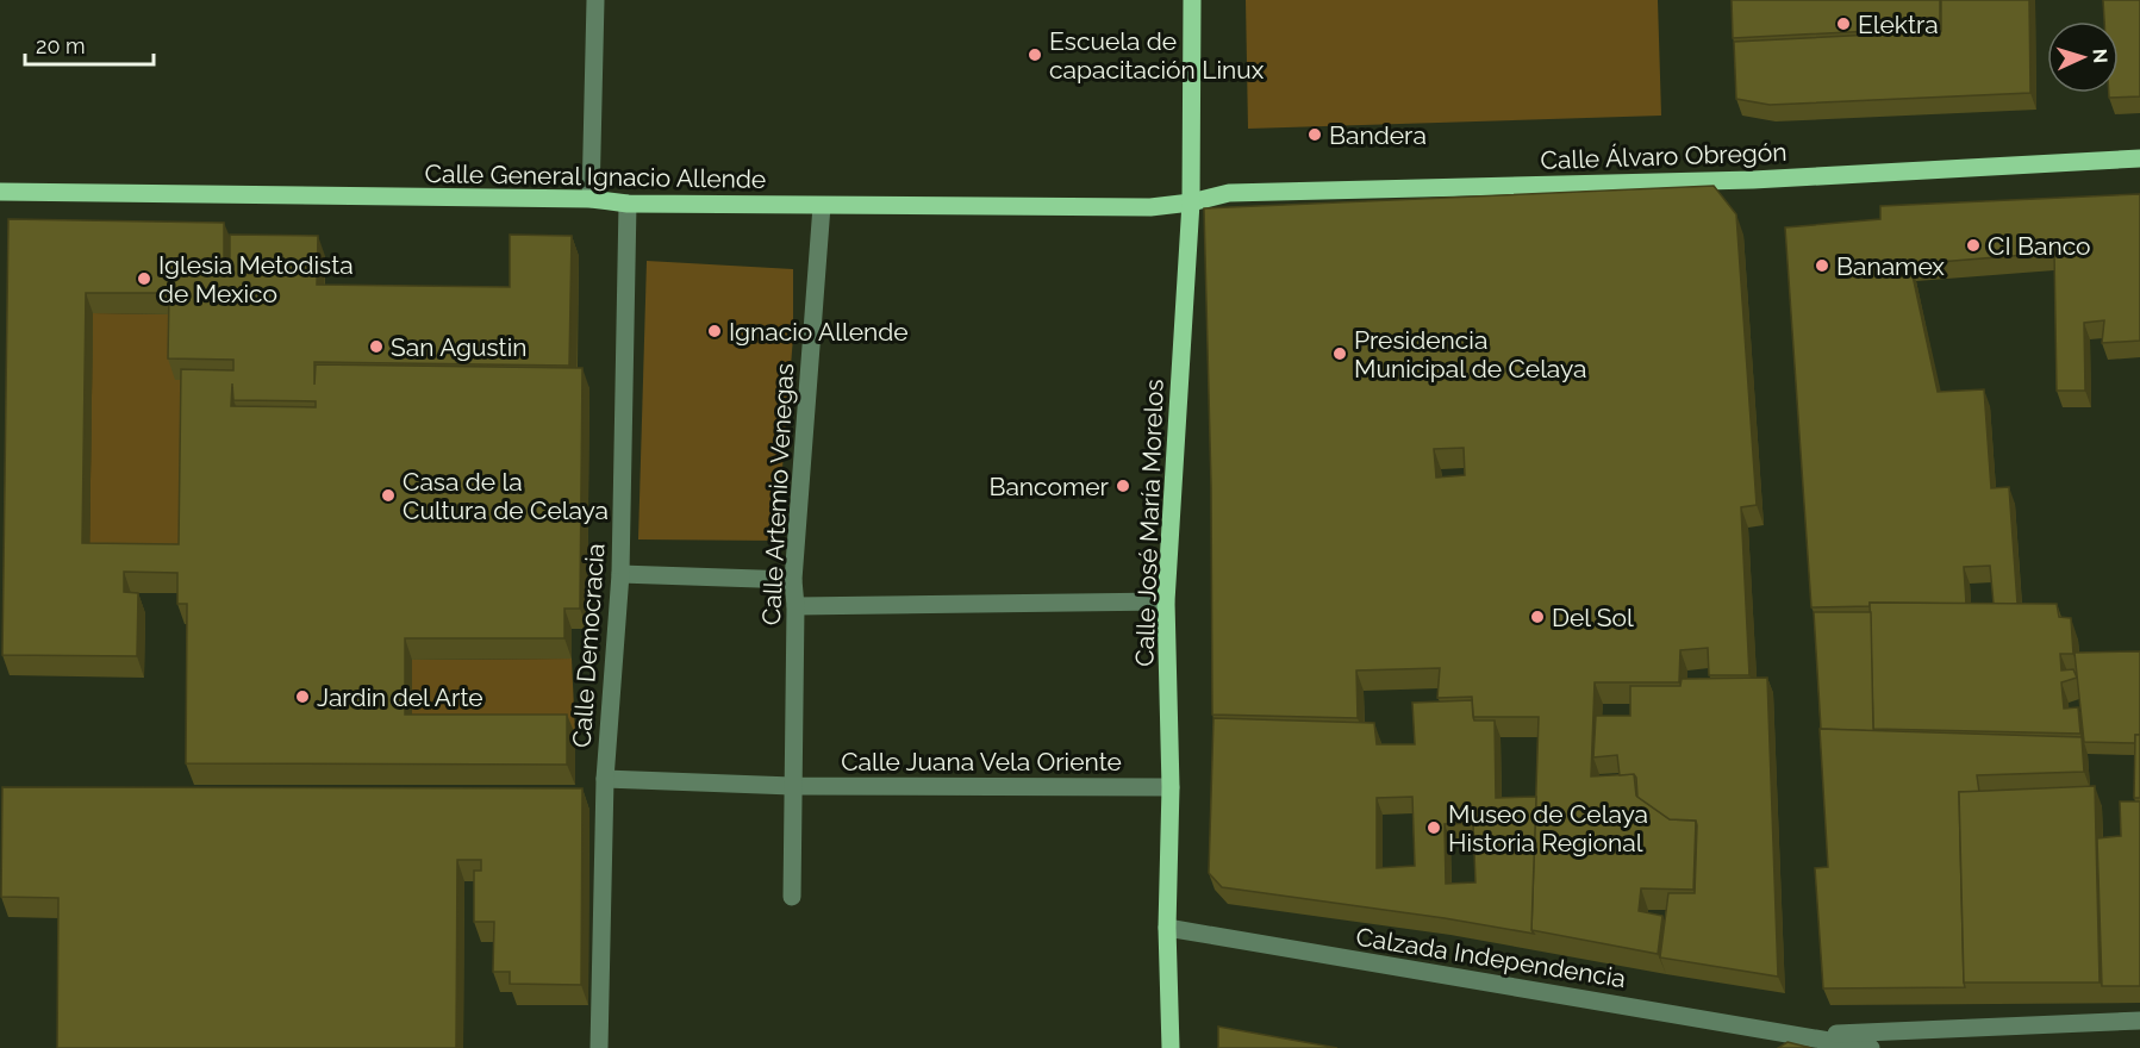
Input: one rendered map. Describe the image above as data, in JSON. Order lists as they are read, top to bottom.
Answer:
{
  "streets": {
    "main road": ["Calle Álvaro Obregón", "Calle General Ignacio Allende", "Calle José María Morelos"],
    "street": [
      "Calle Artemio Venegas",
      "Calle Democracia",
      "Calle Juana Vela Oriente",
      "Calzada Independencia"
    ]
  },
  "crossings": [
    ["Calle Álvaro Obregón", "Calle General Ignacio Allende"],
    ["Calle Álvaro Obregón", "Calle José María Morelos"],
    ["Calle General Ignacio Allende", "Calle Artemio Venegas"],
    ["Calle General Ignacio Allende", "Calle José María Morelos"],
    ["Calle General Ignacio Allende", "Calle Democracia"],
    ["Calle Artemio Venegas", "Calle Juana Vela Oriente"],
    ["Calle José María Morelos", "Calle Juana Vela Oriente"],
    ["Calle José María Morelos", "Calzada Independencia"],
    ["Calle Democracia", "Calle Juana Vela Oriente"]
  ],
  "places": [
    "Elektra",
    "Escuela de capacitación Linux",
    "Bandera",
    "CI Banco",
    "Banamex",
    "Iglesia Metodista de Mexico",
    "Ignacio Allende",
    "San Agustin",
    "Presidencia Municipal de Celaya",
    "Bancomer",
    "Casa de la Cultura de Celaya",
    "Del Sol",
    "Jardin del Arte",
    "Museo de Celaya Historia Regional"
  ],
  "scale_bar": "20 m",
  "north": "right"
}
